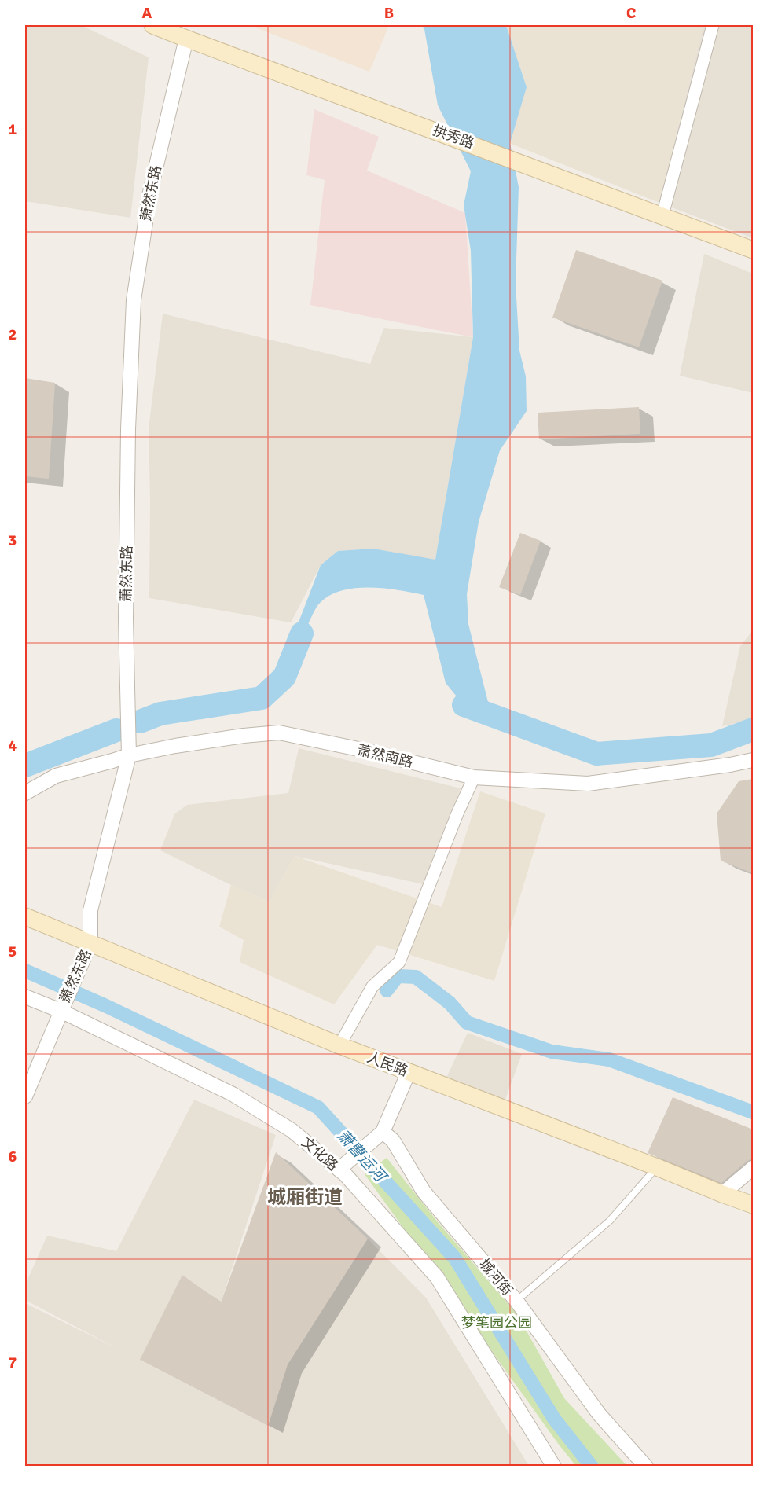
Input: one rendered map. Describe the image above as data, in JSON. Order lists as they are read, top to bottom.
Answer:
{
  "streets": {
    "main road": ["拱秀路", "人民路"],
    "street": [
      "萧然东路",
      "萧然南路",
      "文化路",
      "城河街"
    ]
  },
  "crossings": [
    ["拱秀路", "萧然东路"],
    ["萧然东路", "萧然南路"],
    ["萧然东路", "人民路"],
    ["萧然东路", "文化路"]
  ],
  "districts": ["城厢街道"],
  "water": ["萧曹运河"],
  "parks": ["梦笔园公园"],
  "grid": {
    "columns": ["A", "B", "C"],
    "rows": [
      "1",
      "2",
      "3",
      "4",
      "5",
      "6",
      "7"
    ]
  }
}
